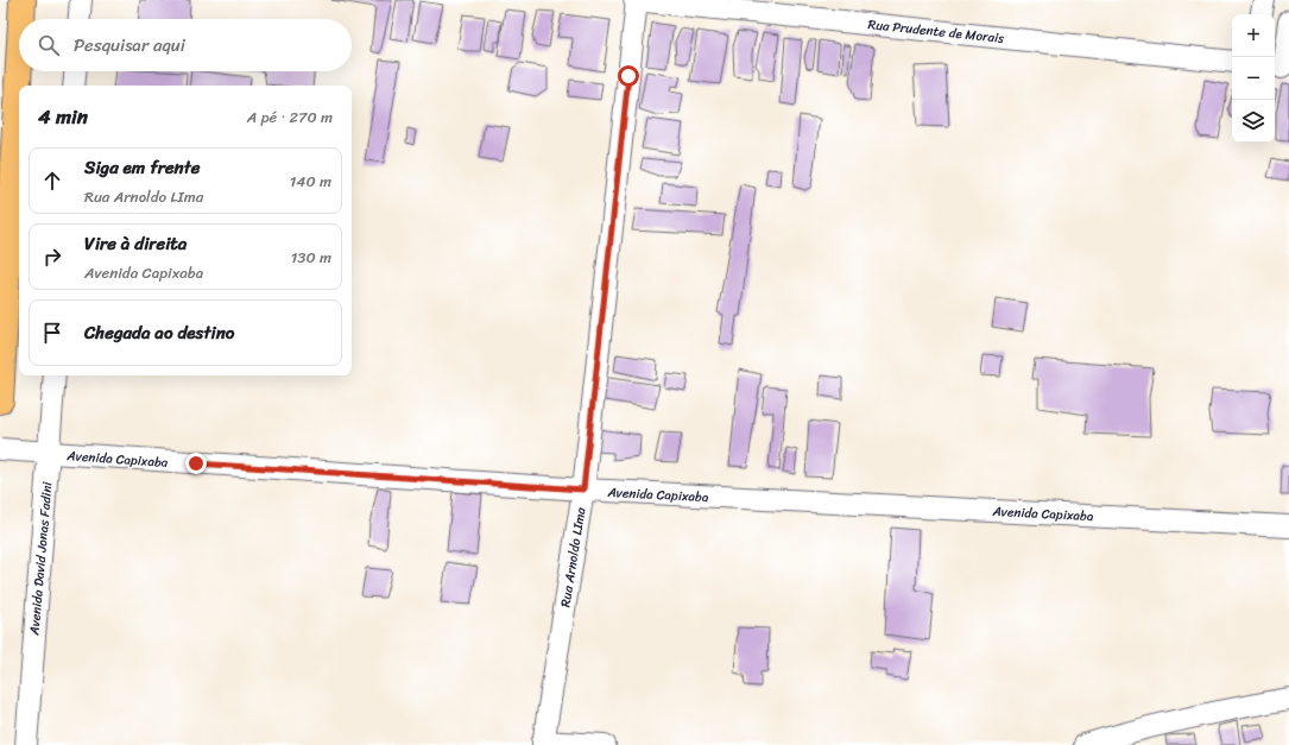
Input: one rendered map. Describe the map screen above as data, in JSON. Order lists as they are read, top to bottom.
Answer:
{
  "streets": {
    "street": [
      "Rua Prudente de Morais",
      "Avenida Capixaba",
      "Rua Arnoldo LIma",
      "Avenida David Jonas Fadini"
    ]
  },
  "crossings": [
    ["Rua Prudente de Morais", "Rua Arnoldo LIma"],
    ["Avenida Capixaba", "Rua Arnoldo LIma"],
    ["Avenida Capixaba", "Avenida David Jonas Fadini"]
  ],
  "page": {
    "map_buttons": ["+", "−"],
    "search": "Pesquisar aqui",
    "heading": ["4 min", "A pé · 270 m"],
    "list": [
      ["Siga em frente", "Rua Arnoldo LIma", "140 m"],
      ["Vire à direita", "Avenida Capixaba", "130 m"],
      "Chegada ao destino"
    ]
  }
}
